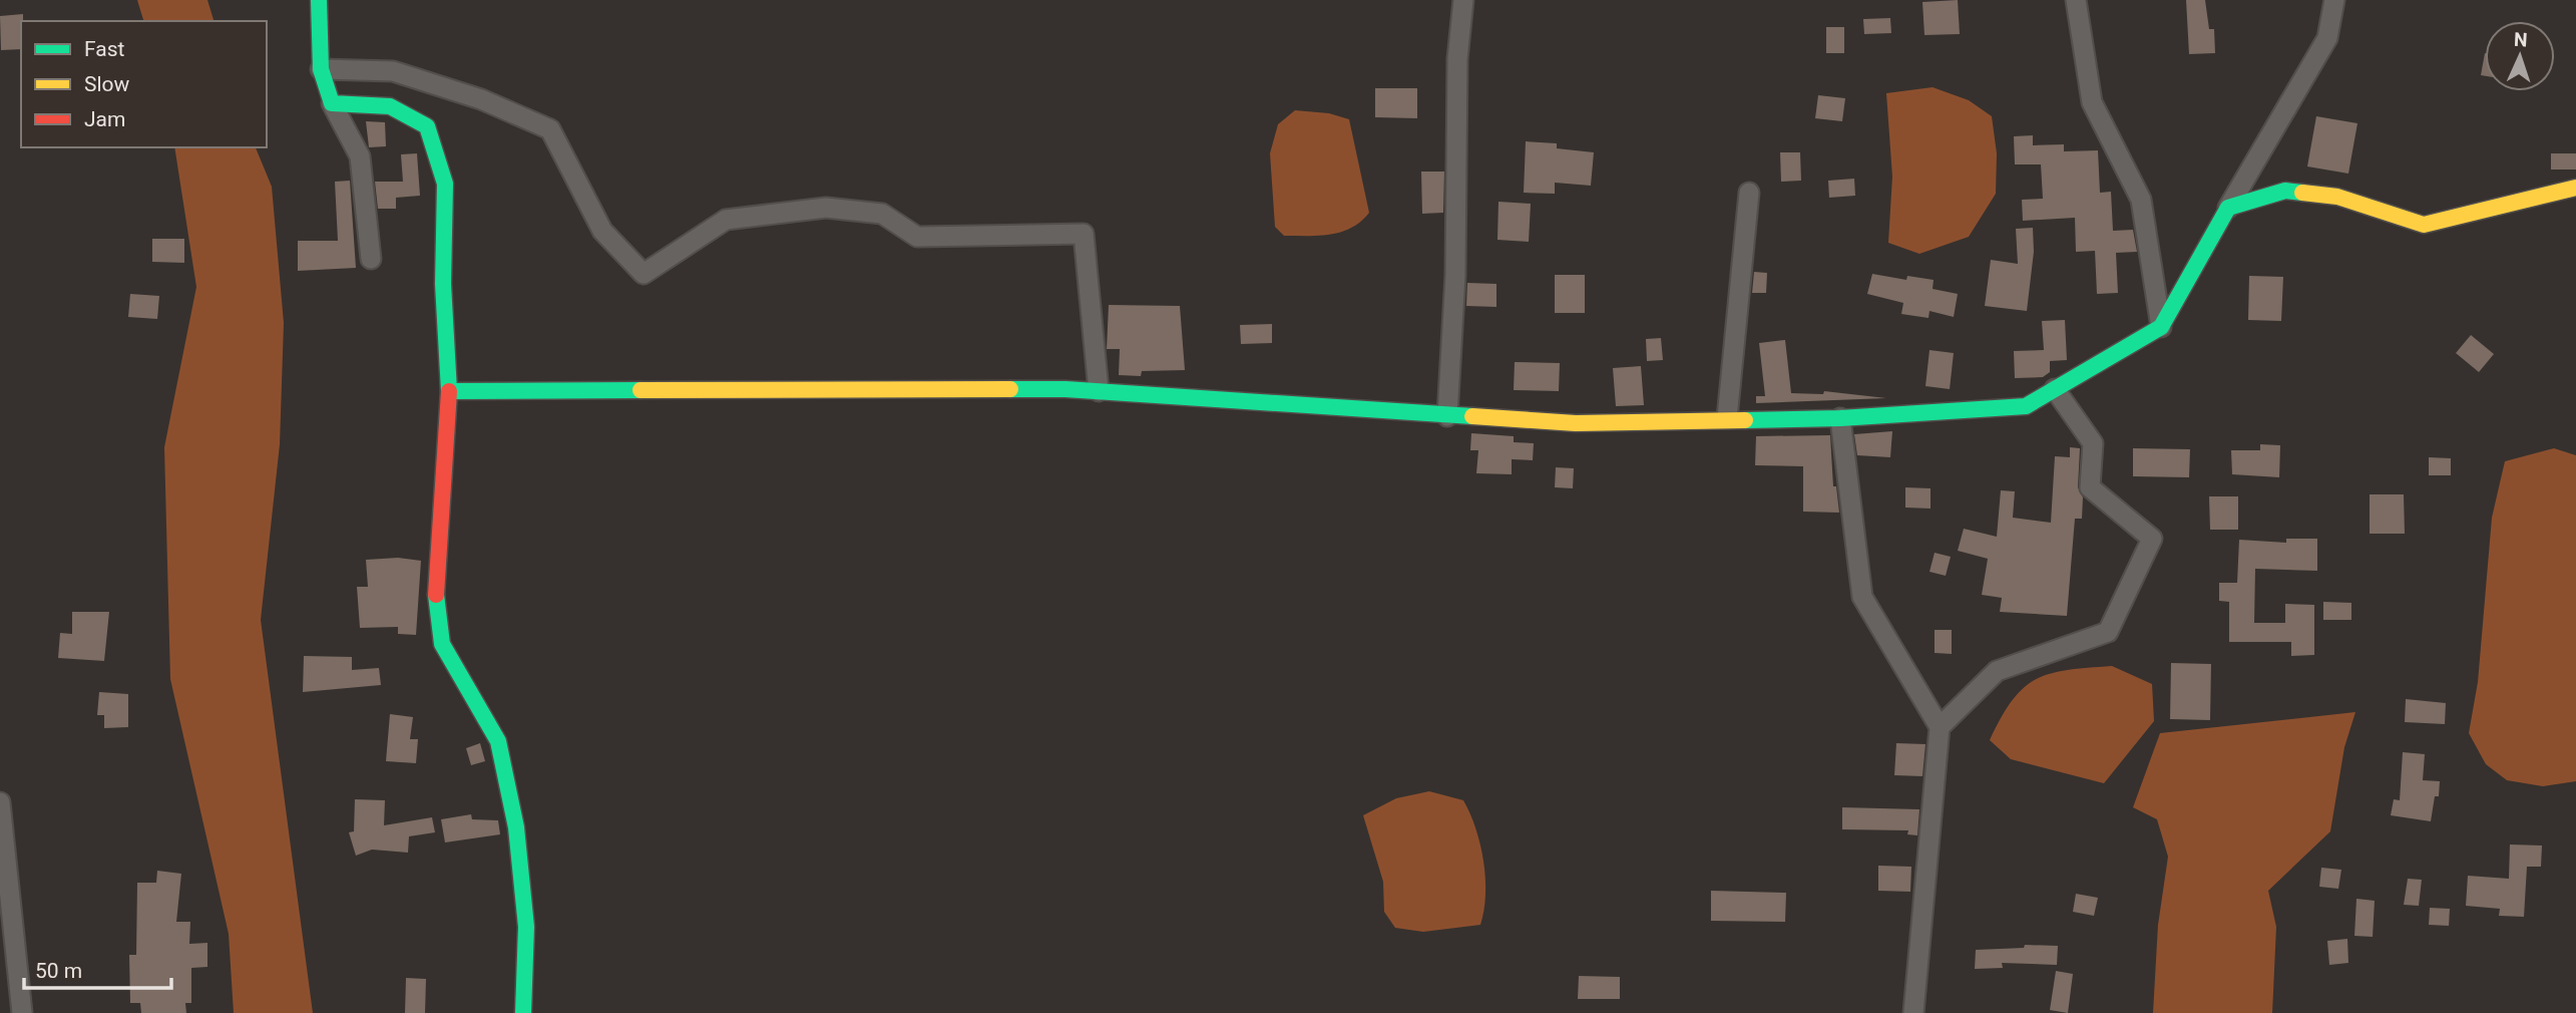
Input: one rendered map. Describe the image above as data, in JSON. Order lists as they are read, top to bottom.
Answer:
{
  "legend": ["Fast", "Slow", "Jam"],
  "scale_bar": "50 m",
  "north": "top"
}
